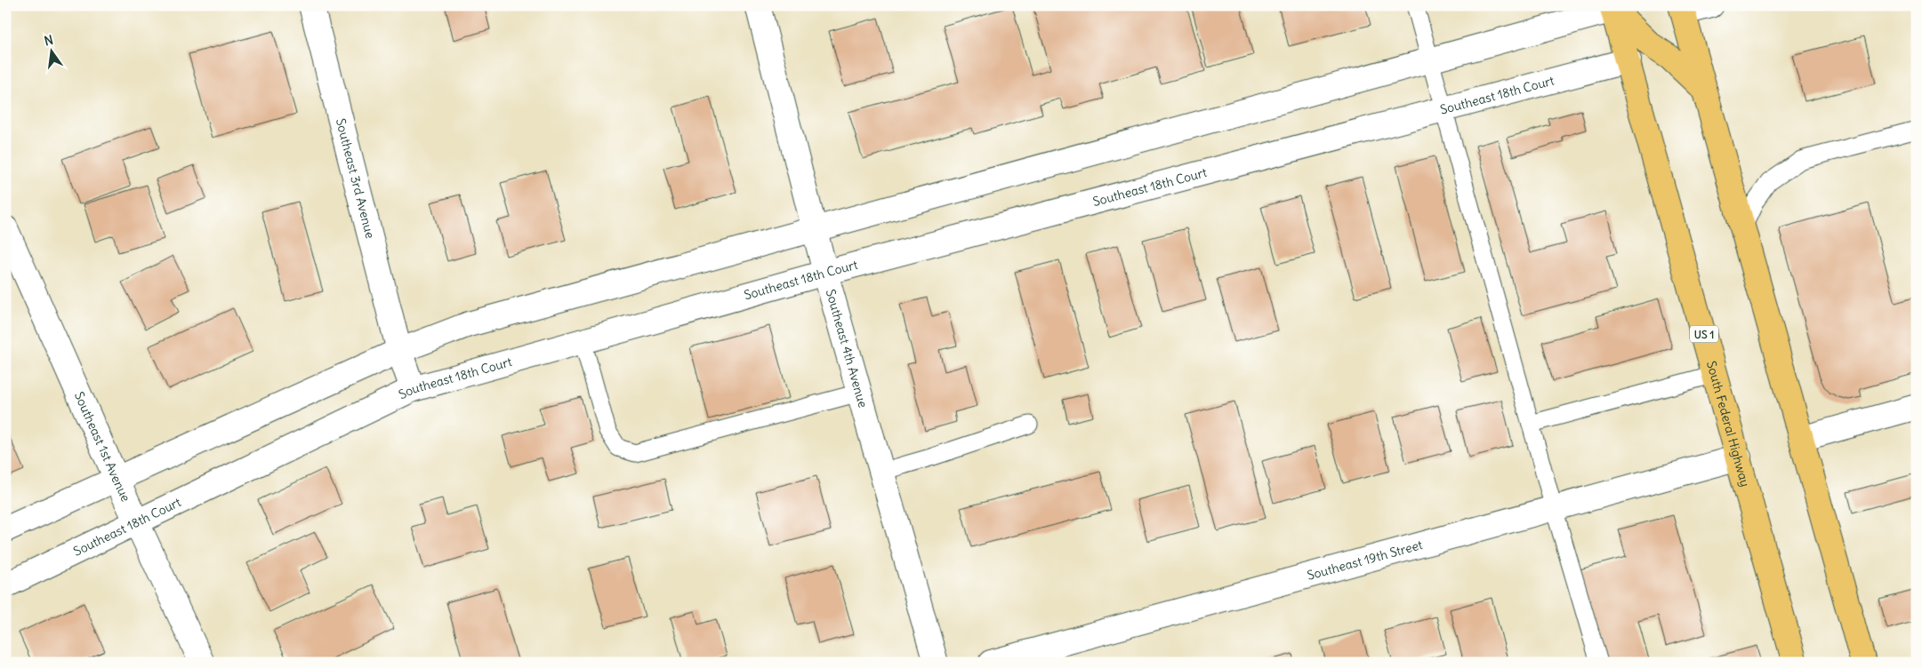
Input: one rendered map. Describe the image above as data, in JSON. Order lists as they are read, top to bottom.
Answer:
{
  "streets": {
    "main road": ["US 1", "South Federal Highway"],
    "street": [
      "Southeast 18th Court",
      "Southeast 3rd Avenue",
      "Southeast 4th Avenue",
      "Southeast 1st Avenue",
      "Southeast 19th Street"
    ]
  },
  "crossings": [
    ["Southeast 18th Court", "Southeast 3rd Avenue"],
    ["Southeast 18th Court", "Southeast 4th Avenue"],
    ["Southeast 18th Court", "South Federal Highway"],
    ["Southeast 18th Court", "Southeast 1st Avenue"],
    ["South Federal Highway", "Southeast 19th Street"]
  ],
  "north": "top"
}
